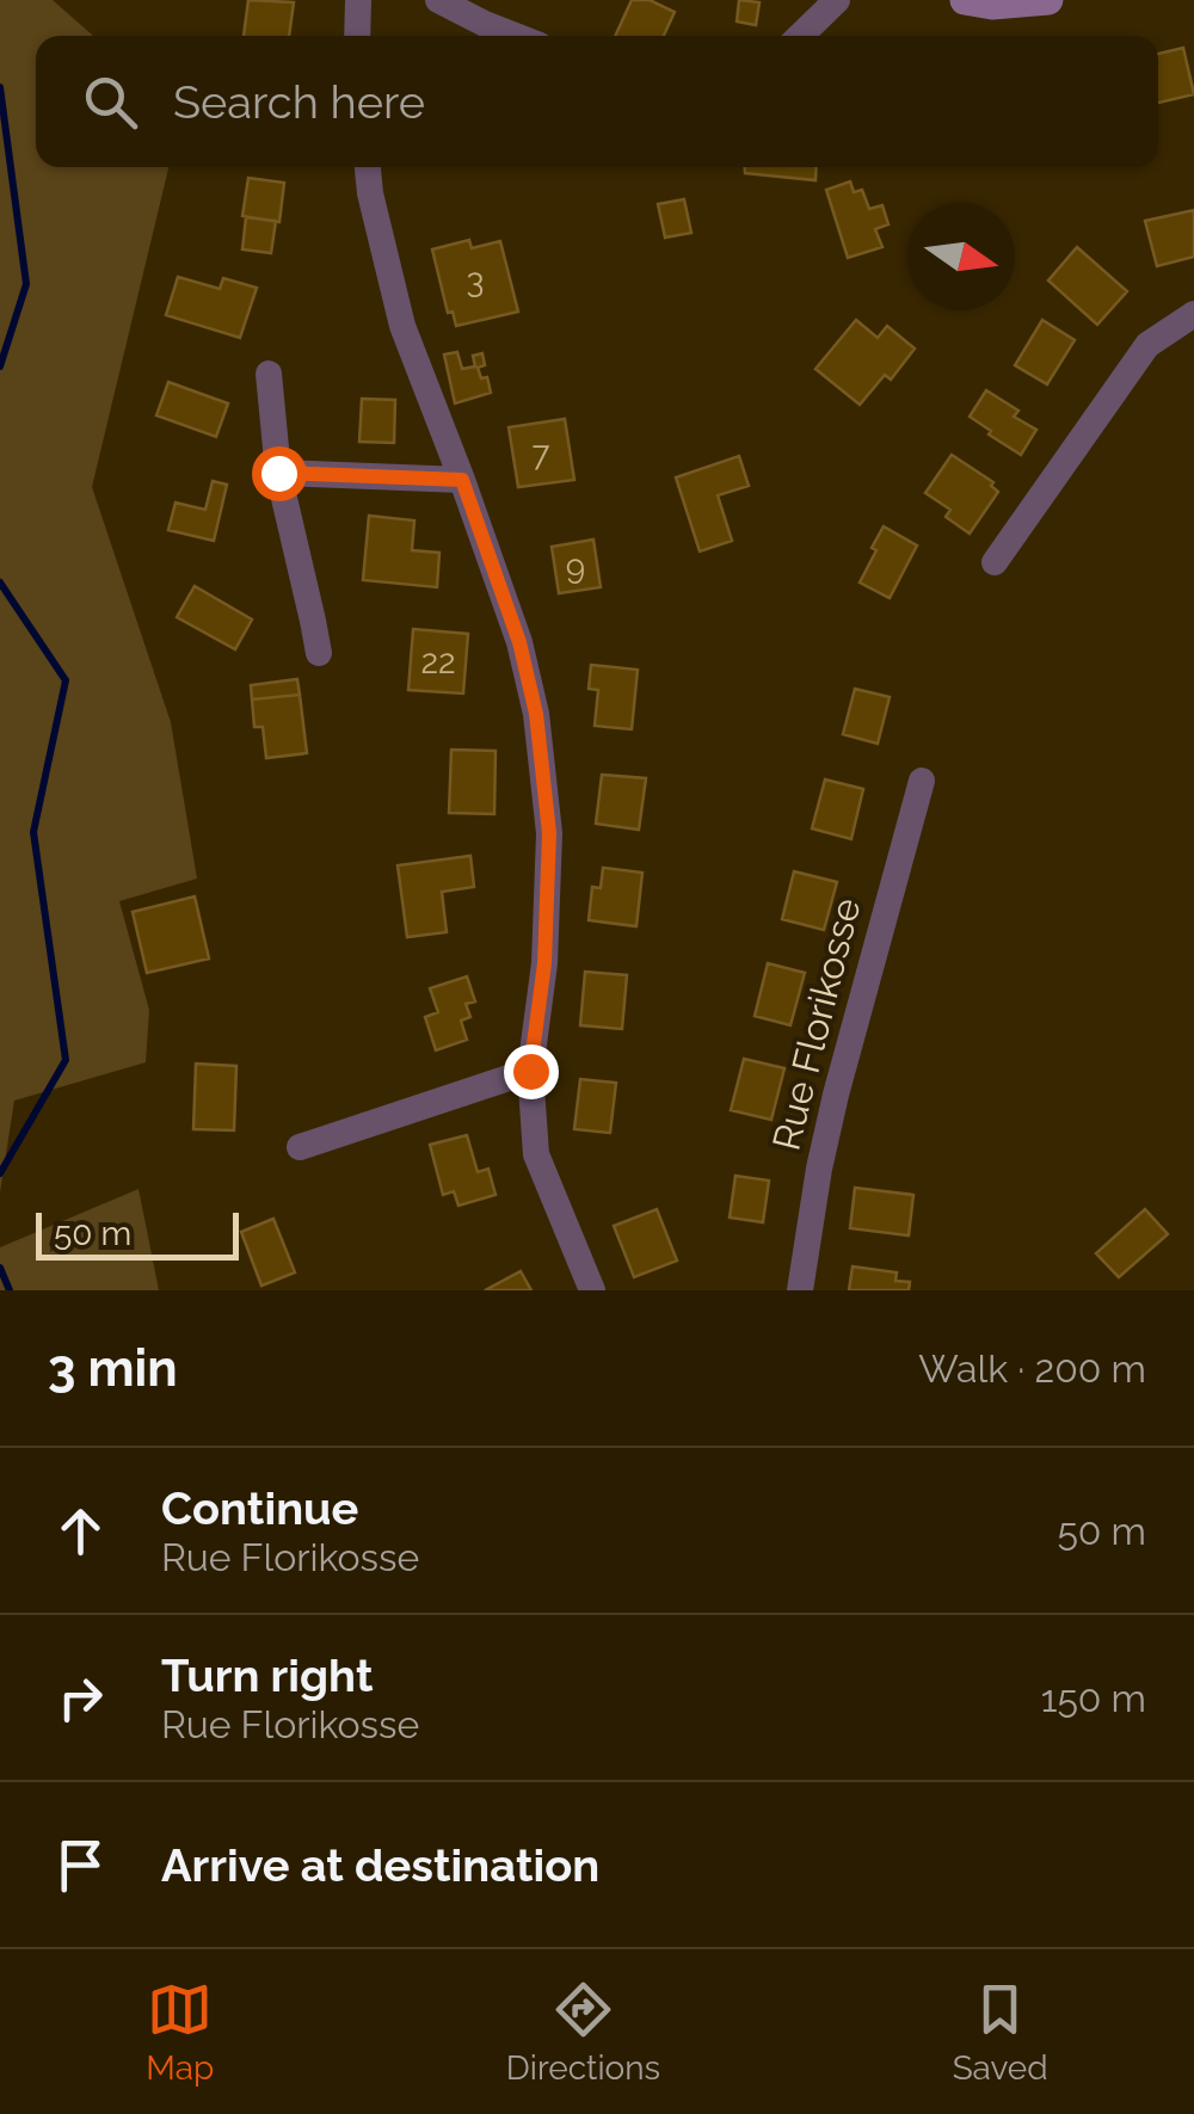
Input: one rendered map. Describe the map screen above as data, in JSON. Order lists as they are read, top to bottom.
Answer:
{
  "streets": {
    "street": ["Rue Florikosse"]
  },
  "house_numbers": [
    "3",
    "7",
    "9",
    "22"
  ],
  "scale_bar": "50 m",
  "north": "right",
  "page": {
    "search": "Search here",
    "scale": "50 m",
    "heading": ["3 min", "Walk · 200 m"],
    "list": [
      ["Continue", "Rue Florikosse", "50 m"],
      ["Turn right", "Rue Florikosse", "150 m"],
      "Arrive at destination"
    ],
    "nav": ["Map", "Directions", "Saved"]
  }
}
